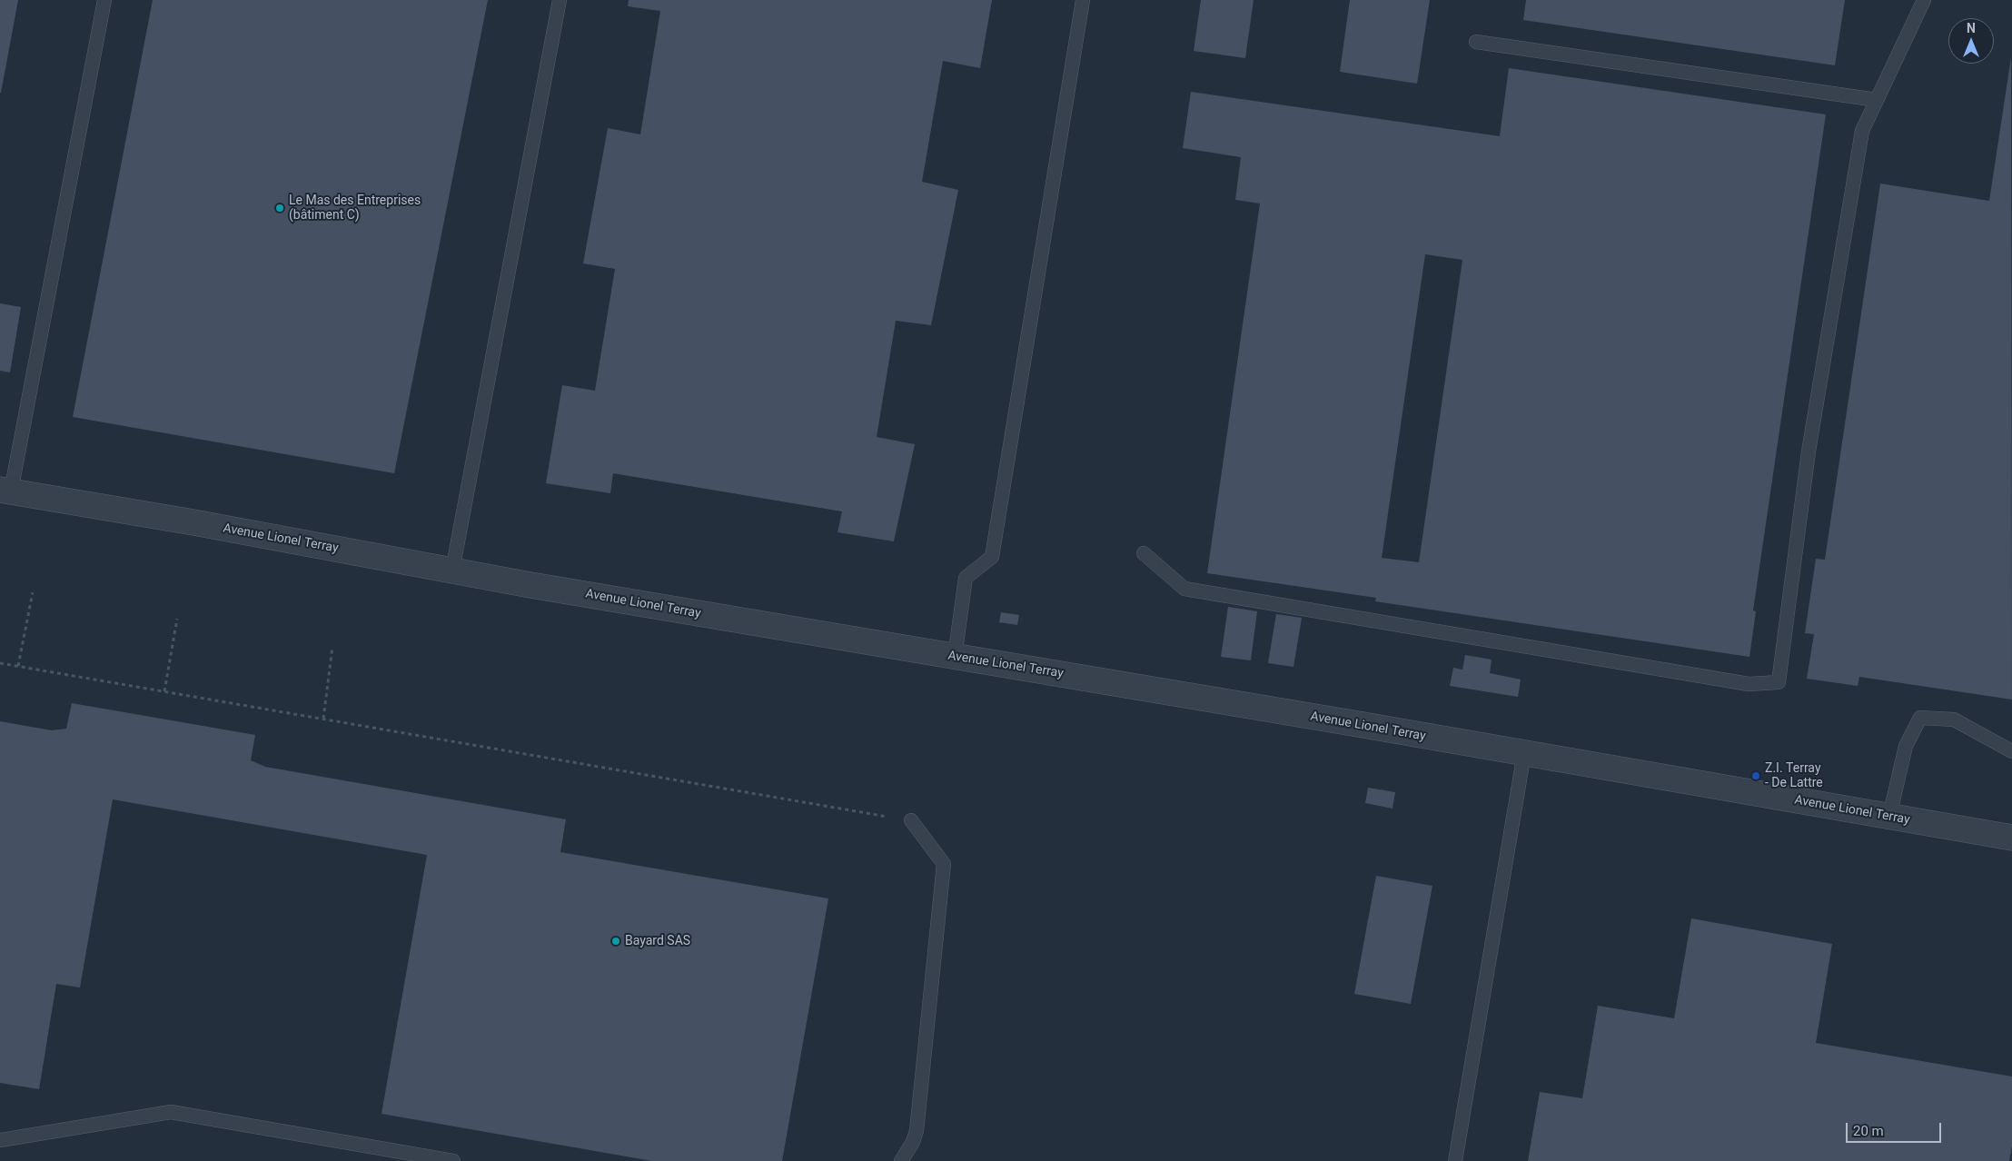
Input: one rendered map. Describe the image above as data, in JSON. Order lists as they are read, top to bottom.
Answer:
{
  "streets": {
    "street": ["Avenue Lionel Terray"]
  },
  "places": ["Le Mas des Entreprises (bâtiment C)", "Z.I. Terray - De Lattre", "Bayard SAS"],
  "scale_bar": "20 m",
  "north": "top"
}
